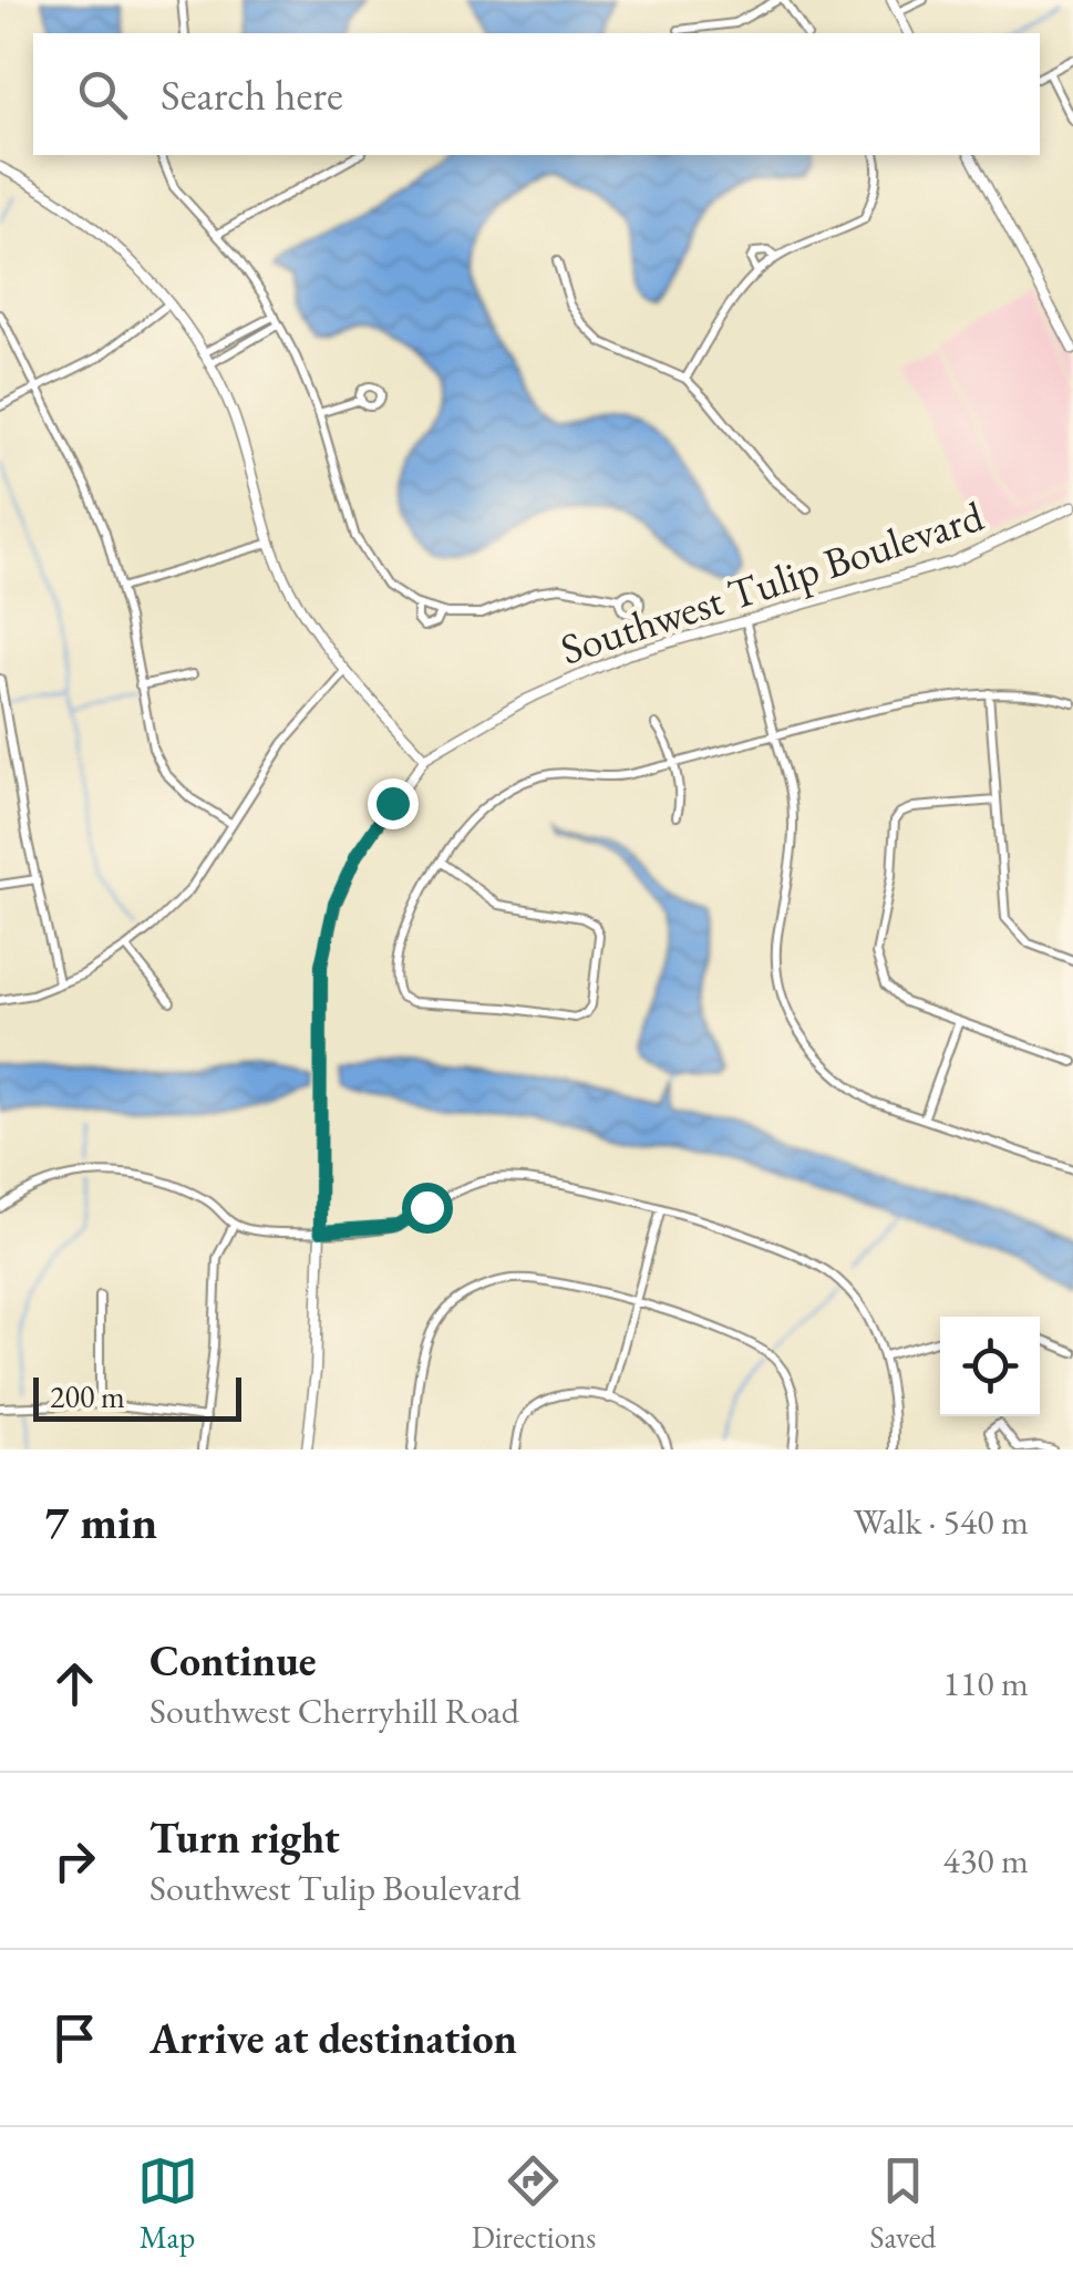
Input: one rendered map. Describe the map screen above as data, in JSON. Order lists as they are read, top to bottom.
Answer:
{
  "streets": {
    "street": ["Southwest Tulip Boulevard"]
  },
  "scale_bar": "200 m",
  "page": {
    "search": "Search here",
    "scale": "200 m",
    "heading": ["7 min", "Walk · 540 m"],
    "list": [
      ["Continue", "Southwest Cherryhill Road", "110 m"],
      ["Turn right", "Southwest Tulip Boulevard", "430 m"],
      "Arrive at destination"
    ],
    "nav": ["Map", "Directions", "Saved"]
  }
}
